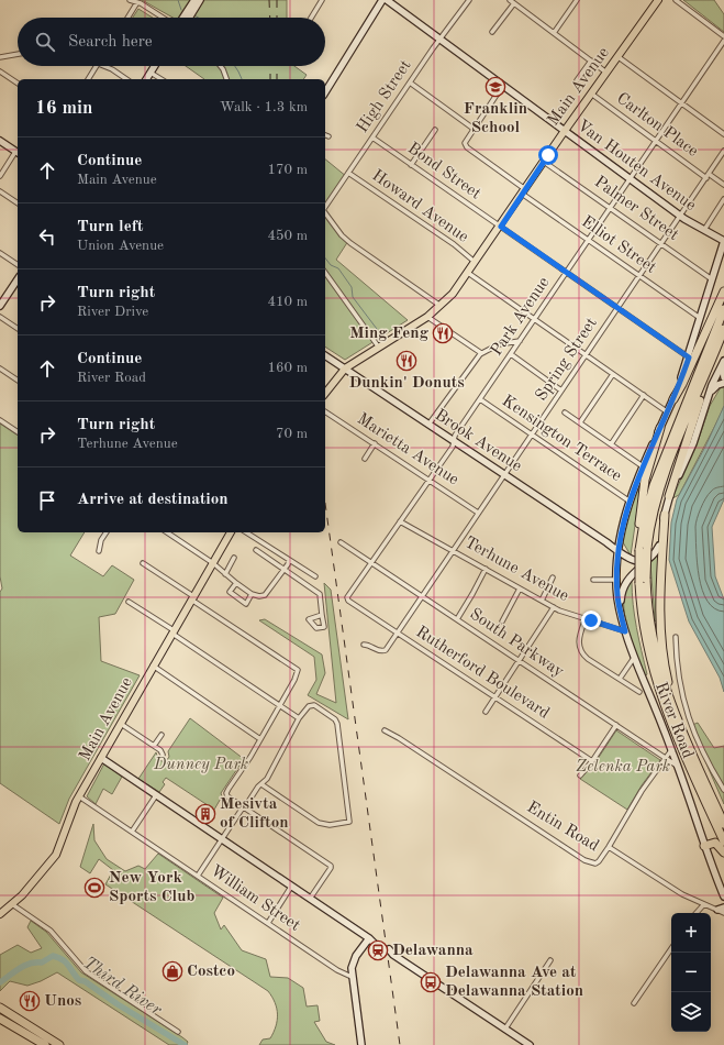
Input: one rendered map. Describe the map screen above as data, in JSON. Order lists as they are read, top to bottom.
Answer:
{
  "streets": {
    "main road": [
      "Main Avenue",
      "Van Houten Avenue",
      "Brook Avenue",
      "River Road"
    ],
    "street": [
      "High Street",
      "Carlton Place",
      "Bond Street",
      "Howard Avenue",
      "Palmer Street",
      "Elliot Street",
      "Park Avenue",
      "Spring Street",
      "Kensington Terrace",
      "Marietta Avenue",
      "Terhune Avenue",
      "South Parkway",
      "Rutherford Boulevard",
      "Entin Road",
      "William Street"
    ]
  },
  "crossings": [
    ["Main Avenue", "Carlton Place"],
    ["Main Avenue", "Van Houten Avenue"],
    ["Main Avenue", "Bond Street"],
    ["Main Avenue", "Howard Avenue"],
    ["Main Avenue", "Palmer Street"],
    ["Main Avenue", "Elliot Street"],
    ["Main Avenue", "Brook Avenue"],
    ["Main Avenue", "William Street"],
    ["High Street", "Van Houten Avenue"],
    ["High Street", "Bond Street"],
    ["High Street", "Howard Avenue"],
    ["Carlton Place", "Park Avenue"],
    ["Carlton Place", "Spring Street"],
    ["Van Houten Avenue", "Park Avenue"],
    ["Van Houten Avenue", "Spring Street"],
    ["Van Houten Avenue", "River Road"],
    ["Bond Street", "Park Avenue"],
    ["Bond Street", "Spring Street"],
    ["Bond Street", "River Road"],
    ["Palmer Street", "Park Avenue"],
    ["Palmer Street", "Spring Street"],
    ["Palmer Street", "River Road"],
    ["Elliot Street", "Park Avenue"],
    ["Elliot Street", "Spring Street"],
    ["Elliot Street", "River Road"],
    ["Park Avenue", "Kensington Terrace"],
    ["Park Avenue", "Brook Avenue"],
    ["Park Avenue", "Marietta Avenue"],
    ["Park Avenue", "Terhune Avenue"],
    ["Park Avenue", "South Parkway"],
    ["Park Avenue", "Rutherford Boulevard"],
    ["Spring Street", "Kensington Terrace"],
    ["Spring Street", "Brook Avenue"],
    ["Spring Street", "Marietta Avenue"],
    ["Spring Street", "Terhune Avenue"],
    ["Spring Street", "South Parkway"],
    ["Spring Street", "Rutherford Boulevard"],
    ["Kensington Terrace", "River Road"],
    ["Brook Avenue", "River Road"],
    ["Terhune Avenue", "River Road"],
    ["South Parkway", "River Road"]
  ],
  "water": ["Third River"],
  "parks": ["Dunney Park", "Zelenka Park"],
  "places": {
    "school or university": ["Franklin School"],
    "restaurant": ["Ming Feng", "Dunkin' Donuts", "Unos"],
    "building": ["Mesivta of Clifton"],
    "sports": ["New York Sports Club"],
    "station": ["Delawanna"],
    "shop": ["Costco"],
    "bus stop": ["Delawanna Ave at Delawanna Station"]
  },
  "page": {
    "search": "Search here",
    "heading": ["16 min", "Walk · 1.3 km"],
    "list": [
      ["Continue", "Main Avenue", "170 m"],
      ["Turn left", "Union Avenue", "450 m"],
      ["Turn right", "River Drive", "410 m"],
      ["Continue", "River Road", "160 m"],
      ["Turn right", "Terhune Avenue", "70 m"],
      "Arrive at destination"
    ],
    "map_buttons": ["+", "−"]
  }
}
